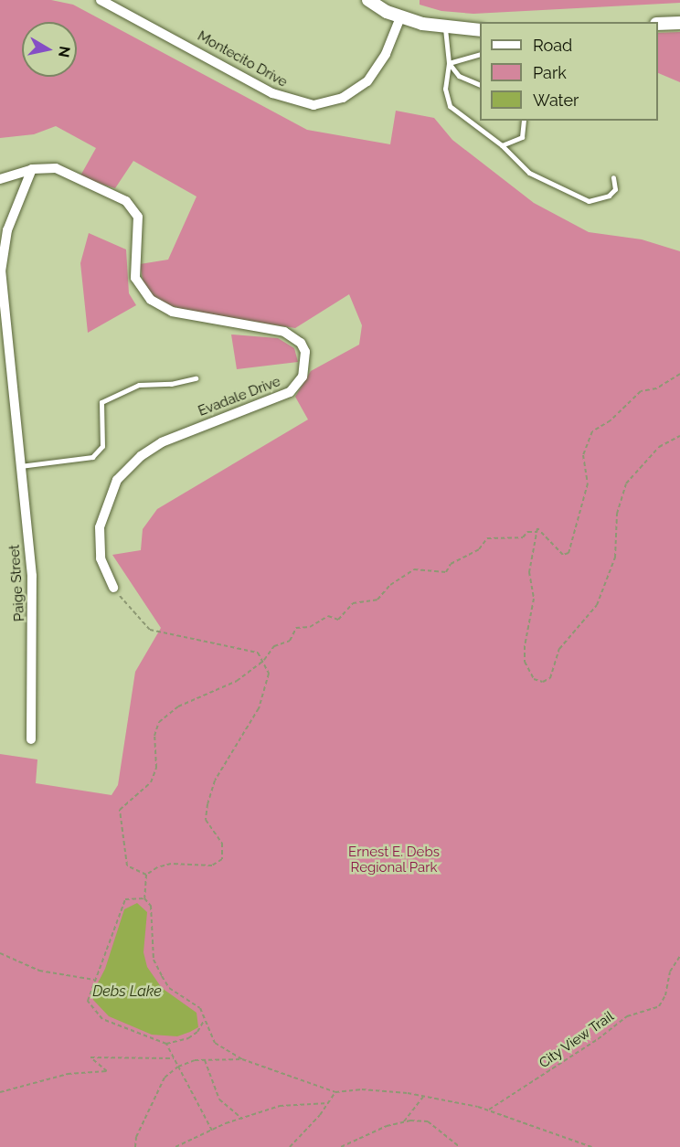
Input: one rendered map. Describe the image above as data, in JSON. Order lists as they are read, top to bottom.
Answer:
{
  "streets": {
    "street": ["Montecito Drive", "Evadale Drive", "Paige Street"],
    "path": ["City View Trail"]
  },
  "crossings": [
    ["Evadale Drive", "Paige Street"]
  ],
  "water": ["Debs Lake"],
  "parks": ["Ernest E. Debs Regional Park"],
  "legend": ["Road", "Park", "Water"],
  "north": "right"
}
